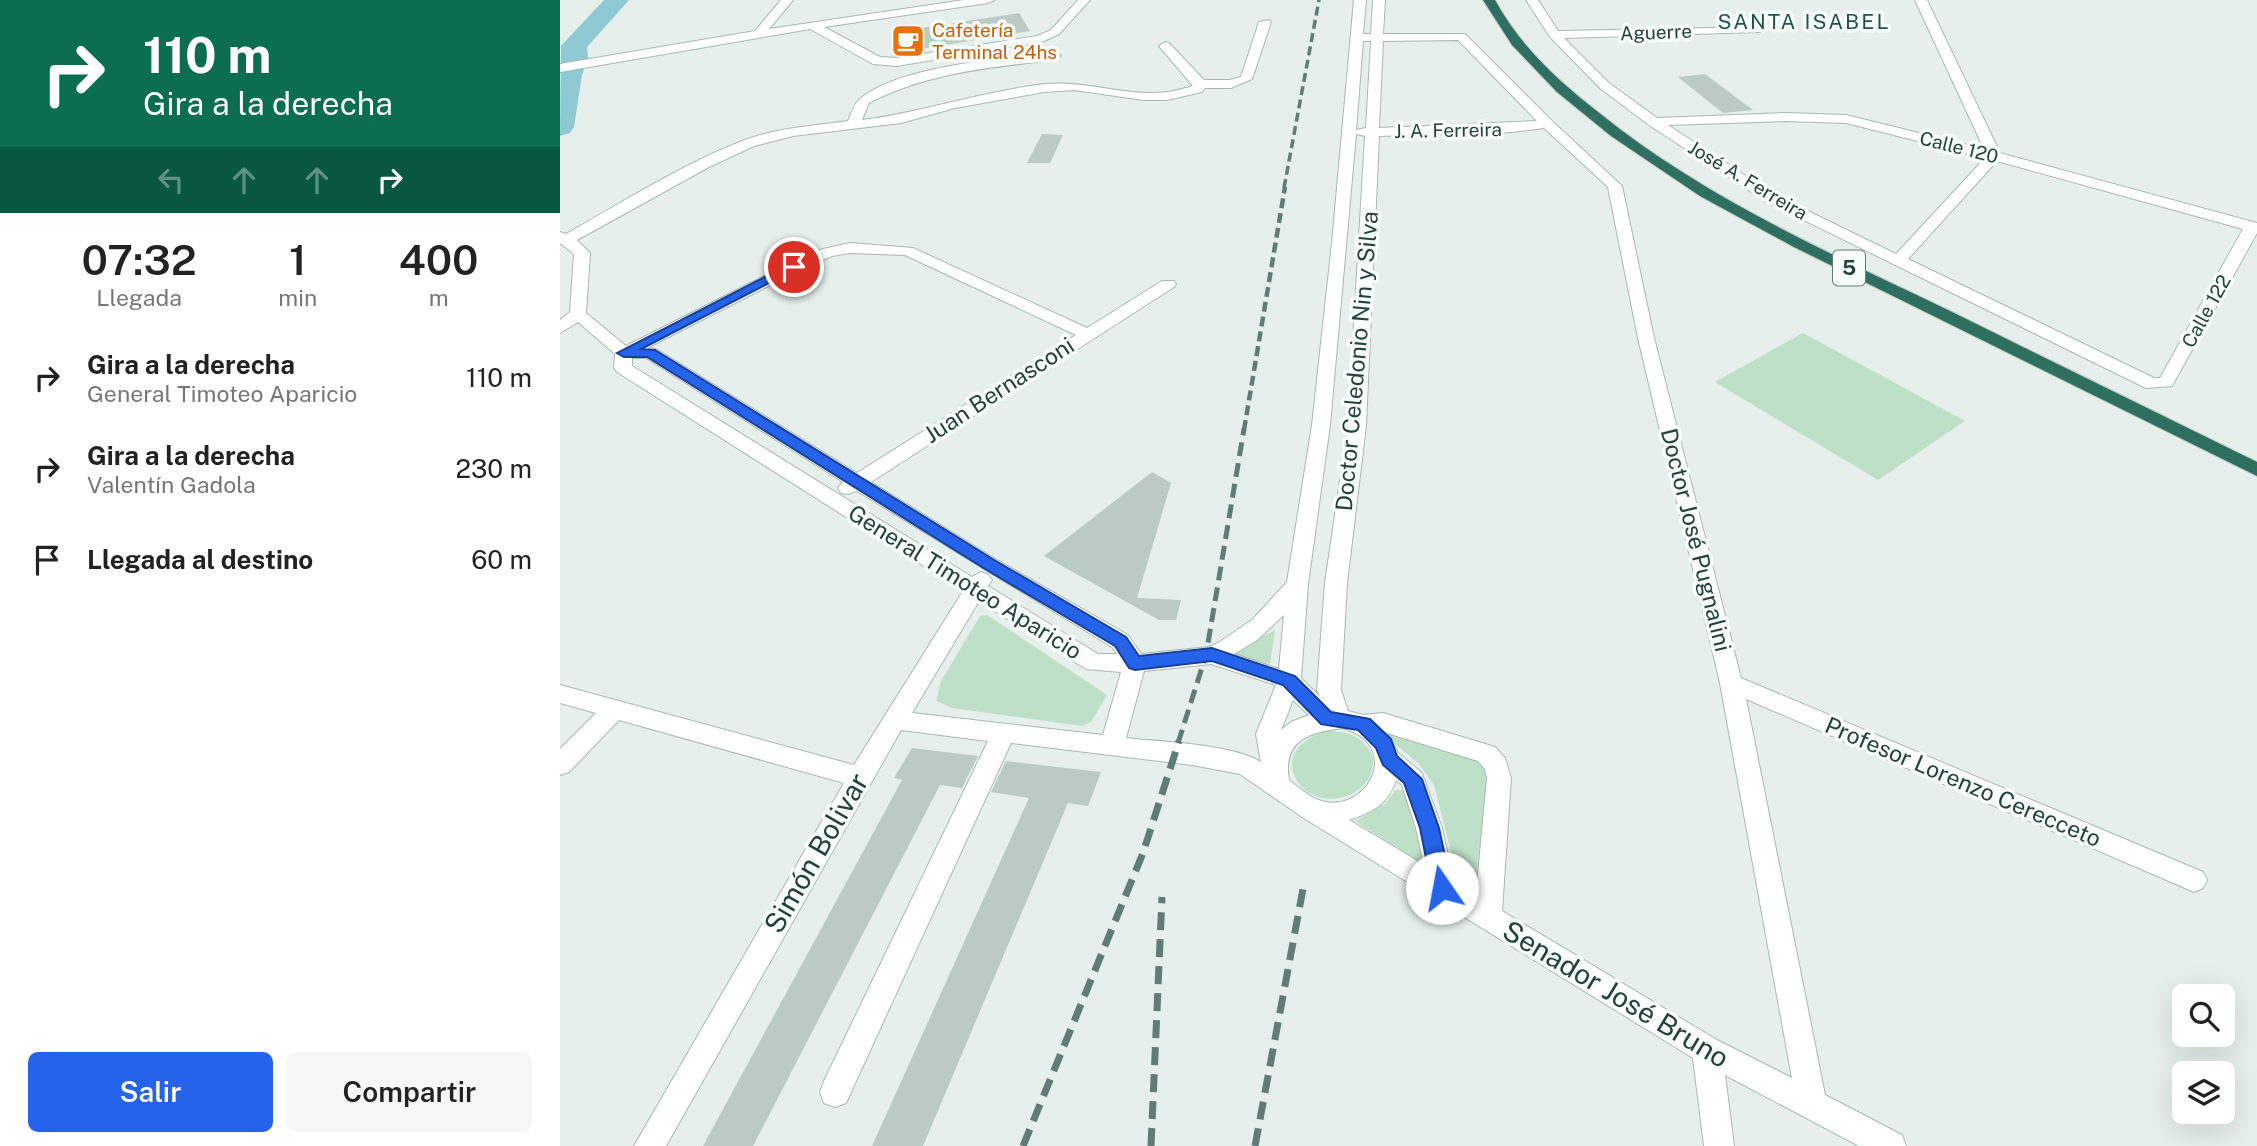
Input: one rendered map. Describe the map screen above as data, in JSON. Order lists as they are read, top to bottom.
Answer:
{
  "streets": {
    "highway": ["5"],
    "street": [
      "Aguerre",
      "J. A. Ferreira",
      "Calle 120",
      "José A. Ferreira",
      "Calle 122",
      "Doctor Celedonio Nin y Silva",
      "Juan Bernasconi",
      "Doctor José Pugnalini",
      "General Timoteo Aparicio",
      "Profesor Lorenzo Cerecceto",
      "Simón Bolivar",
      "Senador José Bruno"
    ]
  },
  "crossings": [
    ["Aguerre", "José A. Ferreira"],
    ["J. A. Ferreira", "Doctor Celedonio Nin y Silva"],
    ["J. A. Ferreira", "Doctor José Pugnalini"],
    ["Calle 120", "José A. Ferreira"],
    ["Calle 120", "Calle 122"],
    ["José A. Ferreira", "Calle 122"],
    ["Doctor Celedonio Nin y Silva", "Doctor José Pugnalini"],
    ["Doctor Celedonio Nin y Silva", "Senador José Bruno"],
    ["Juan Bernasconi", "General Timoteo Aparicio"],
    ["Doctor José Pugnalini", "Profesor Lorenzo Cerecceto"],
    ["Doctor José Pugnalini", "Senador José Bruno"],
    ["General Timoteo Aparicio", "Simón Bolivar"]
  ],
  "districts": ["SANTA ISABEL"],
  "places": {
    "cafe": ["Cafetería Terminal 24hs"]
  },
  "page": {
    "turn": ["110 m", "Gira a la derecha"],
    "eta": [
      "07:32",
      "Llegada",
      "1",
      "min",
      "400",
      "m"
    ],
    "list": [
      {
        "name": "Gira a la derecha",
        "note": "General Timoteo Aparicio",
        "value": "110 m"
      },
      {
        "name": "Gira a la derecha",
        "note": "Valentín Gadola",
        "value": "230 m"
      },
      {
        "name": "Llegada al destino",
        "value": "60 m"
      }
    ],
    "buttons": ["Salir", "Compartir"]
  }
}
